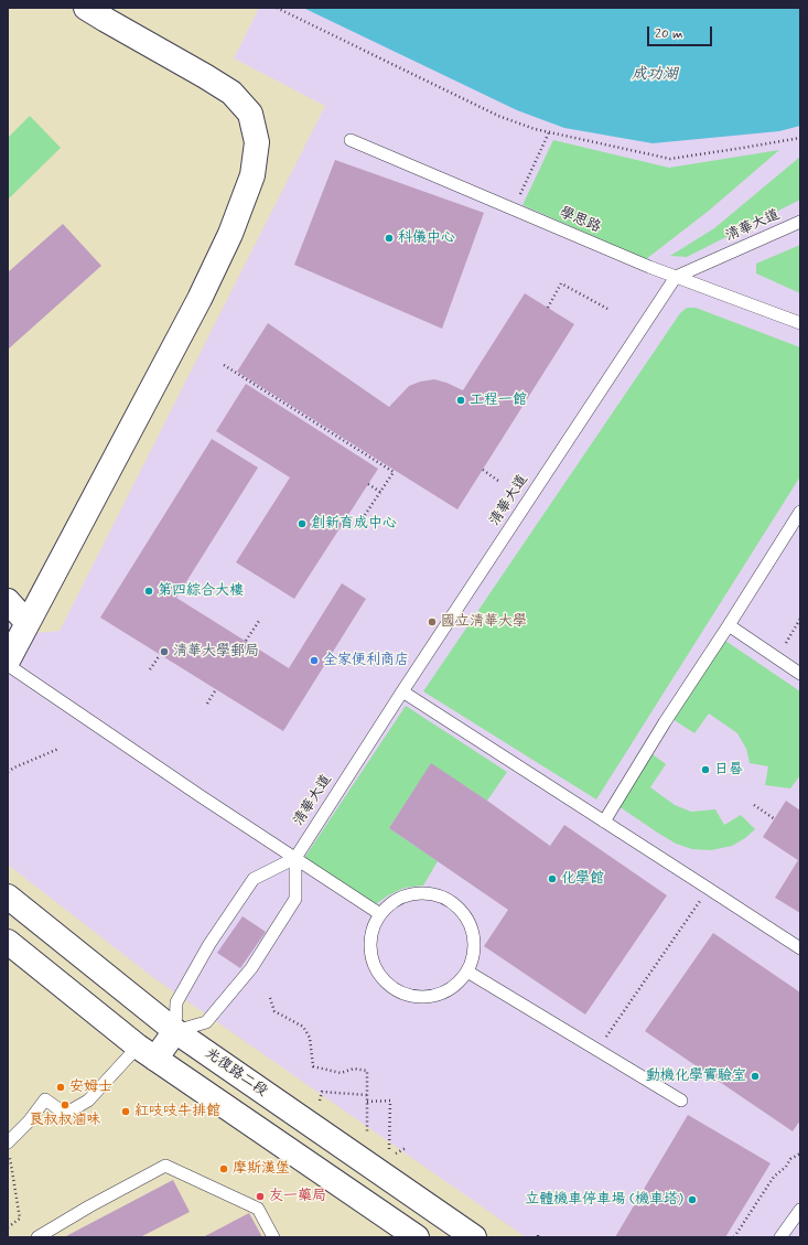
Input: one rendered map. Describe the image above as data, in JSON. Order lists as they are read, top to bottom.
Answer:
{
  "streets": {
    "main road": ["光復路二段"],
    "lane": ["學思路", "清華大道"]
  },
  "crossings": [
    ["學思路", "清華大道"]
  ],
  "water": ["成功湖"],
  "places": [
    "科儀中心",
    "工程一館",
    "創新育成中心",
    "第四綜合大樓",
    "國立清華大學",
    "清華大學郵局",
    "全家便利商店",
    "日晷",
    "化學館",
    "動機化學實驗室",
    "安姆士",
    "良叔叔滷味",
    "紅吱吱牛排館",
    "摩斯漢堡",
    "友一藥局",
    "立體機車停車場 (機車塔)"
  ],
  "scale_bar": "20 m"
}
